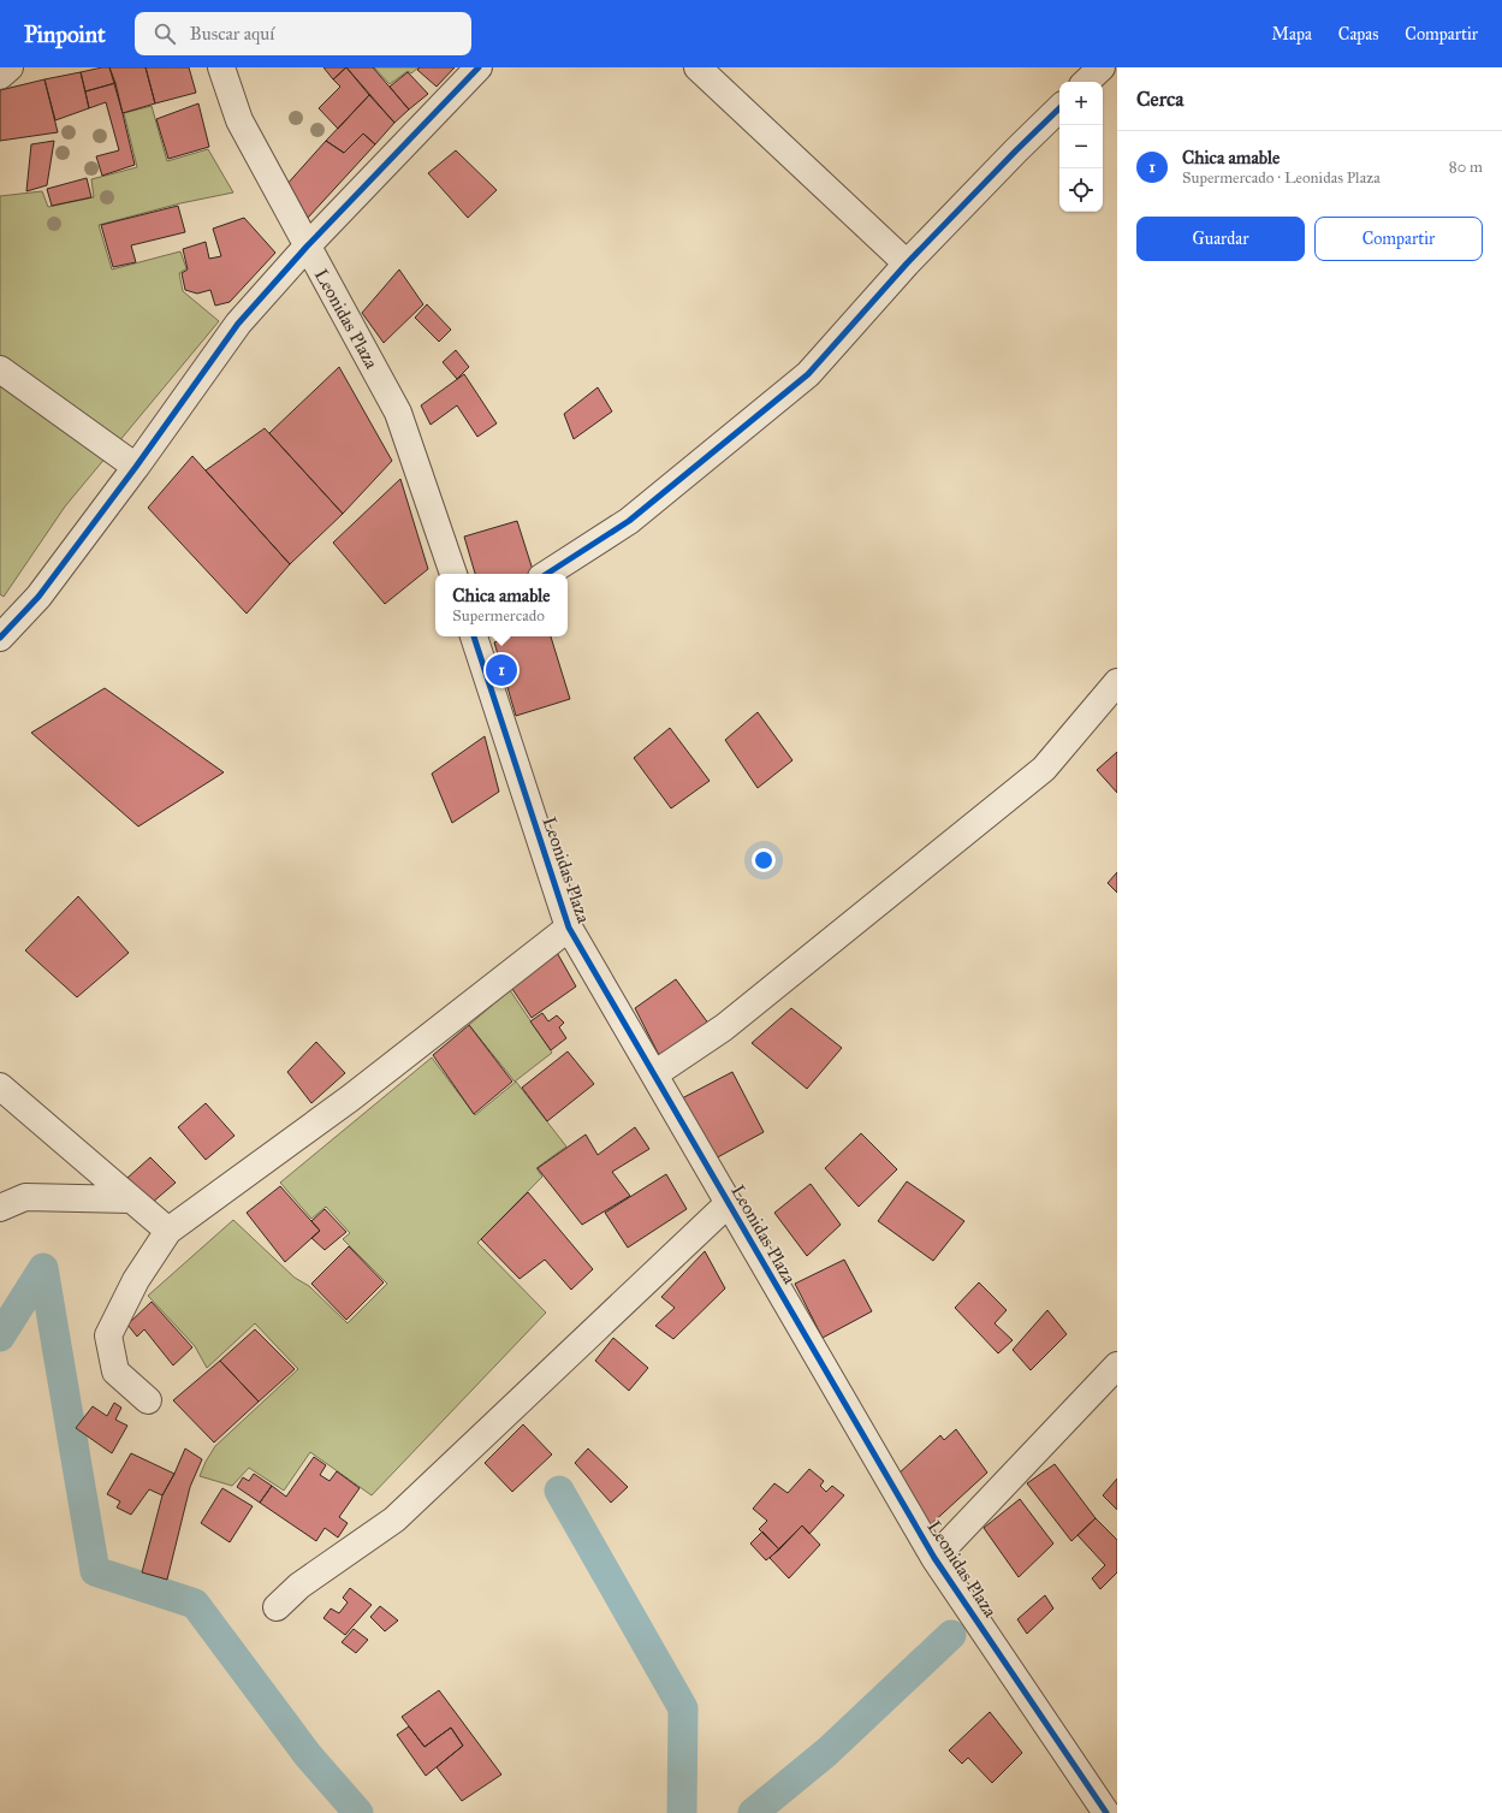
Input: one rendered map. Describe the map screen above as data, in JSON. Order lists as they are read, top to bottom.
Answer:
{
  "streets": {
    "street": ["Leonidas Plaza"]
  },
  "page": {
    "header": "Pinpoint",
    "search": "Buscar aquí",
    "nav": ["Mapa", "Capas", "Compartir"],
    "heading": "Cerca",
    "map_buttons": ["+", "−"],
    "list": [
      {
        "mark": "1",
        "name": "Chica amable",
        "note": "Supermercado · Leonidas Plaza",
        "value": "80 m"
      }
    ],
    "buttons": ["Guardar", "Compartir"],
    "popup": ["Chica amable", "Supermercado"],
    "pins": "1"
  }
}
